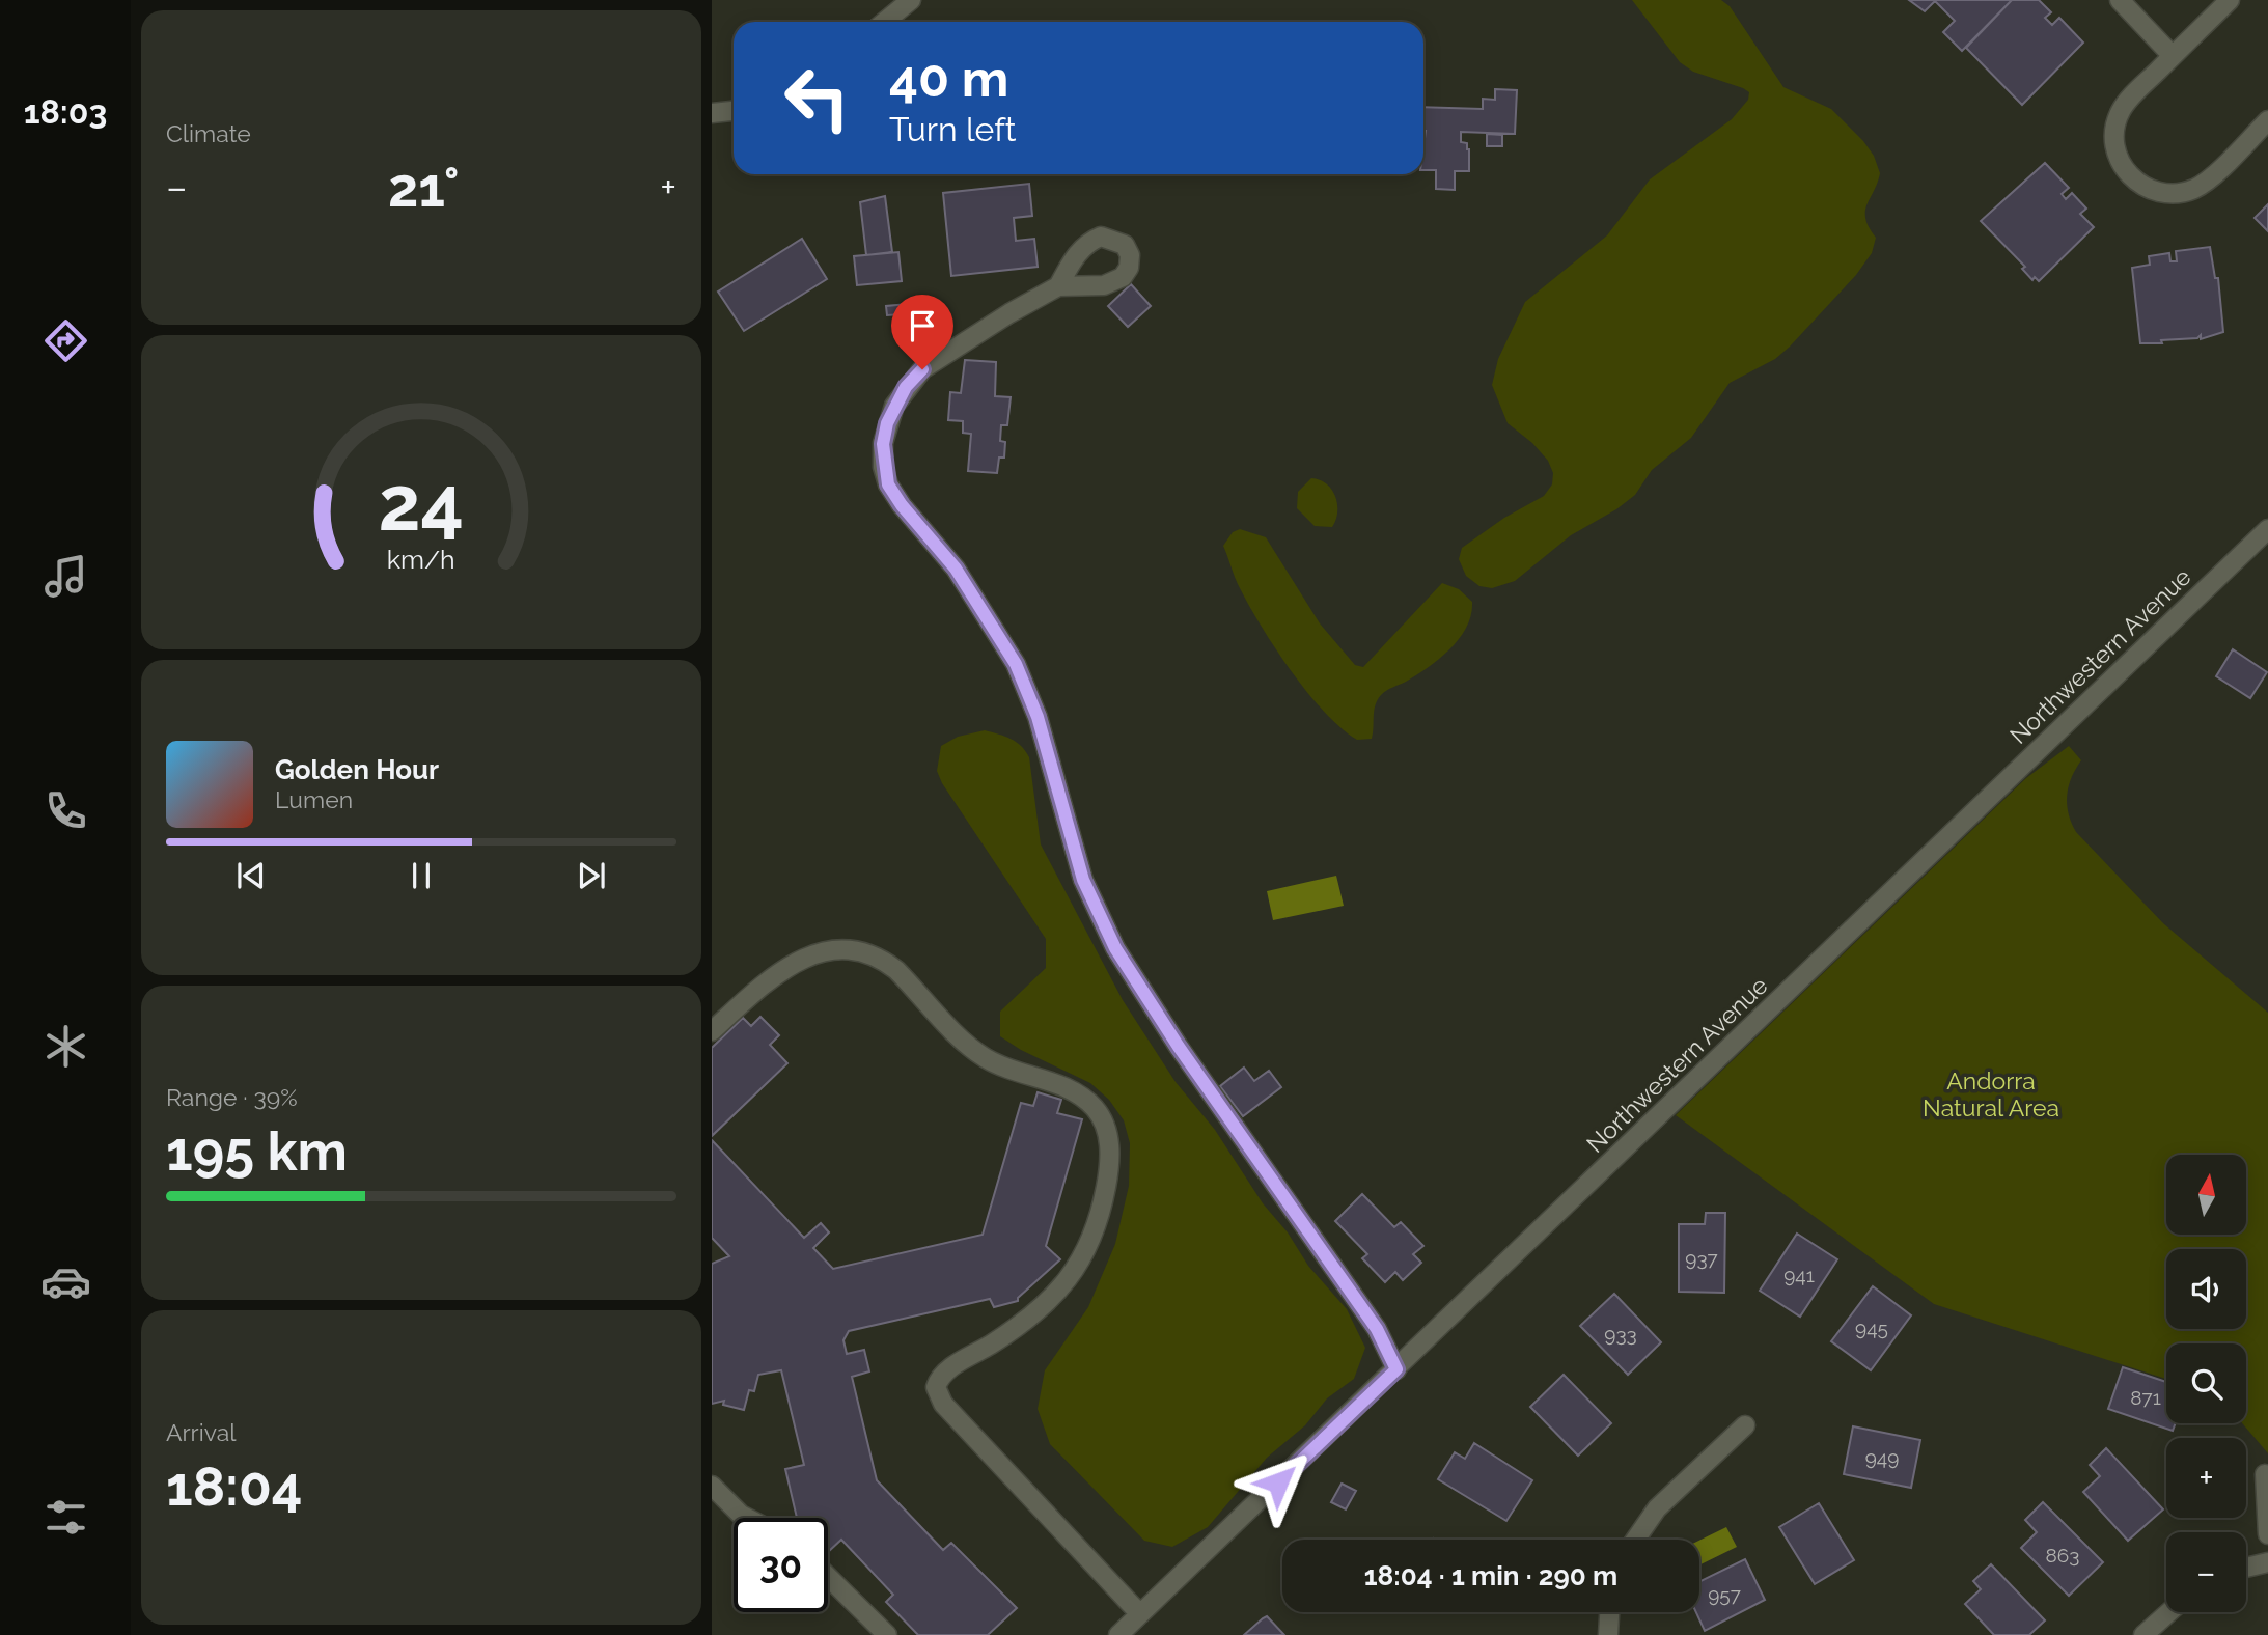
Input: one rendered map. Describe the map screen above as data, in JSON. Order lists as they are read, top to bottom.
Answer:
{
  "streets": {
    "street": ["Northwestern Avenue"]
  },
  "parks": ["Andorra Natural Area"],
  "house_numbers": [
    "937",
    "941",
    "945",
    "933",
    "871",
    "949",
    "863",
    "957"
  ],
  "north": "top",
  "page": {
    "tabs": "18:03",
    "tile": [
      "Climate",
      ["Range · 39%", "195 km"],
      ["Arrival", "18:04"]
    ],
    "turn": ["40 m", "Turn left"],
    "heat": ["−", "21°", "+"],
    "song": ["Golden Hour", "Lumen"],
    "map_buttons": ["+", "−"],
    "limit": "30",
    "trip": "18:04 · 1 min · 290 m",
    "gauge": ["24", "km/h"]
  }
}
